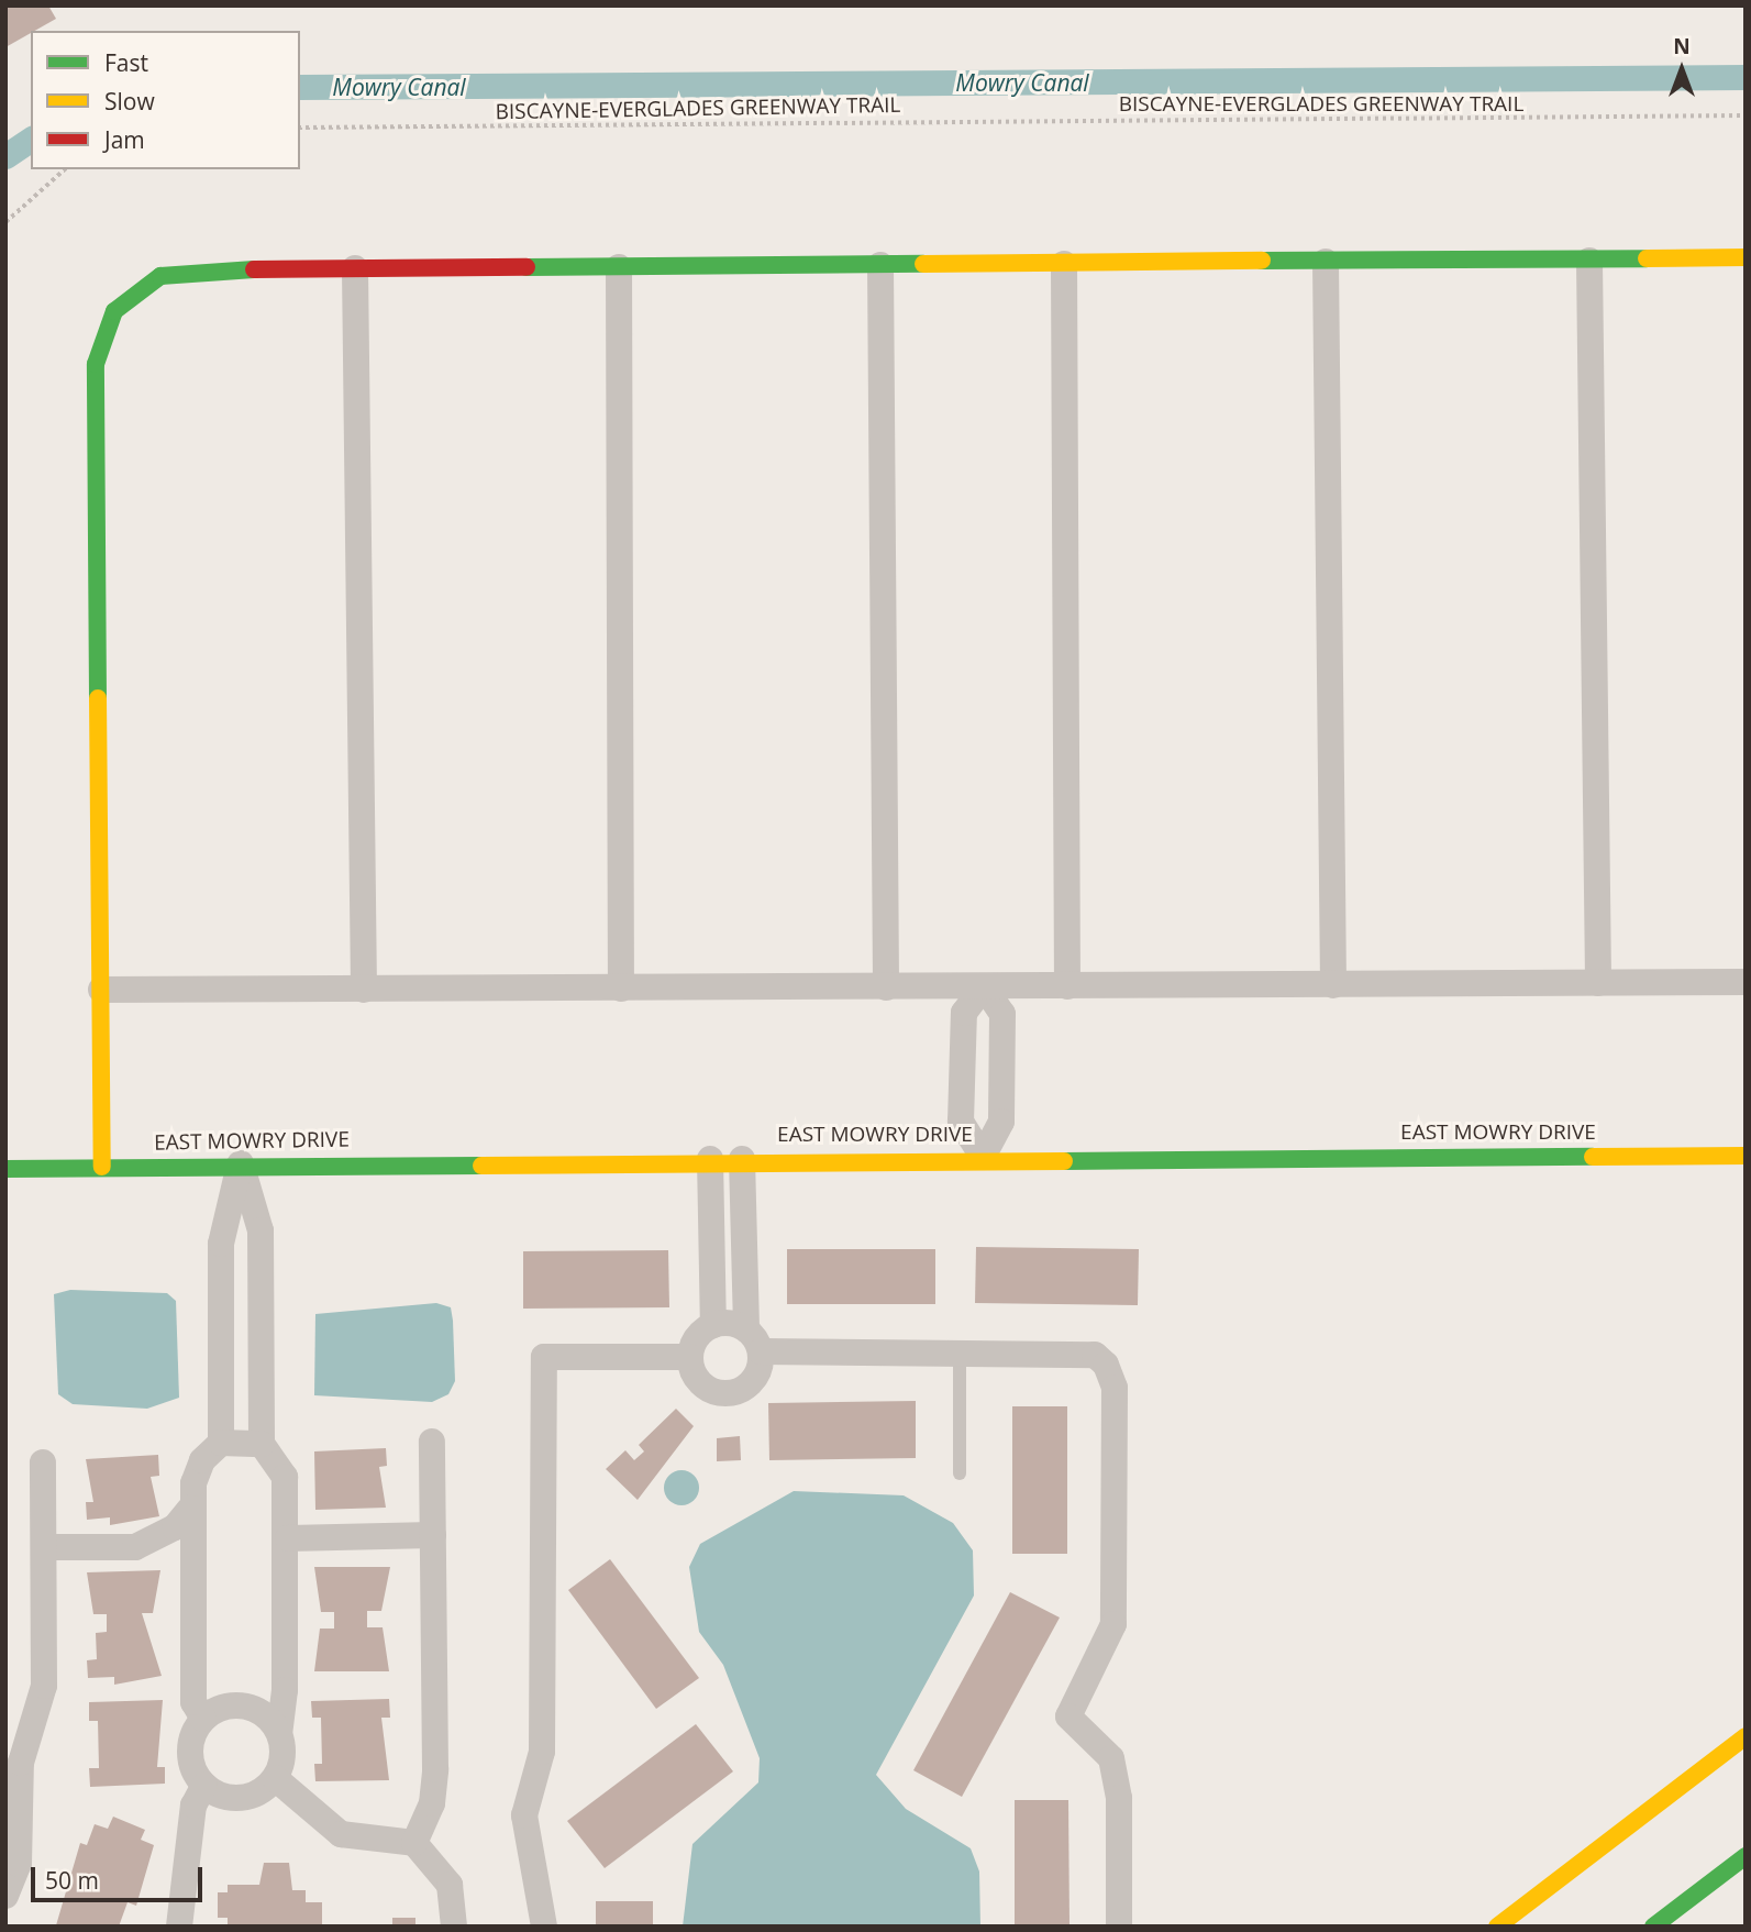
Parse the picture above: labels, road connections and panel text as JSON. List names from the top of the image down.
{
  "streets": {
    "main road": ["EAST MOWRY DRIVE"],
    "path": ["BISCAYNE-EVERGLADES GREENWAY TRAIL"]
  },
  "water": ["Mowry Canal"],
  "legend": ["Fast", "Slow", "Jam"],
  "scale_bar": "50 m",
  "north": "top"
}
